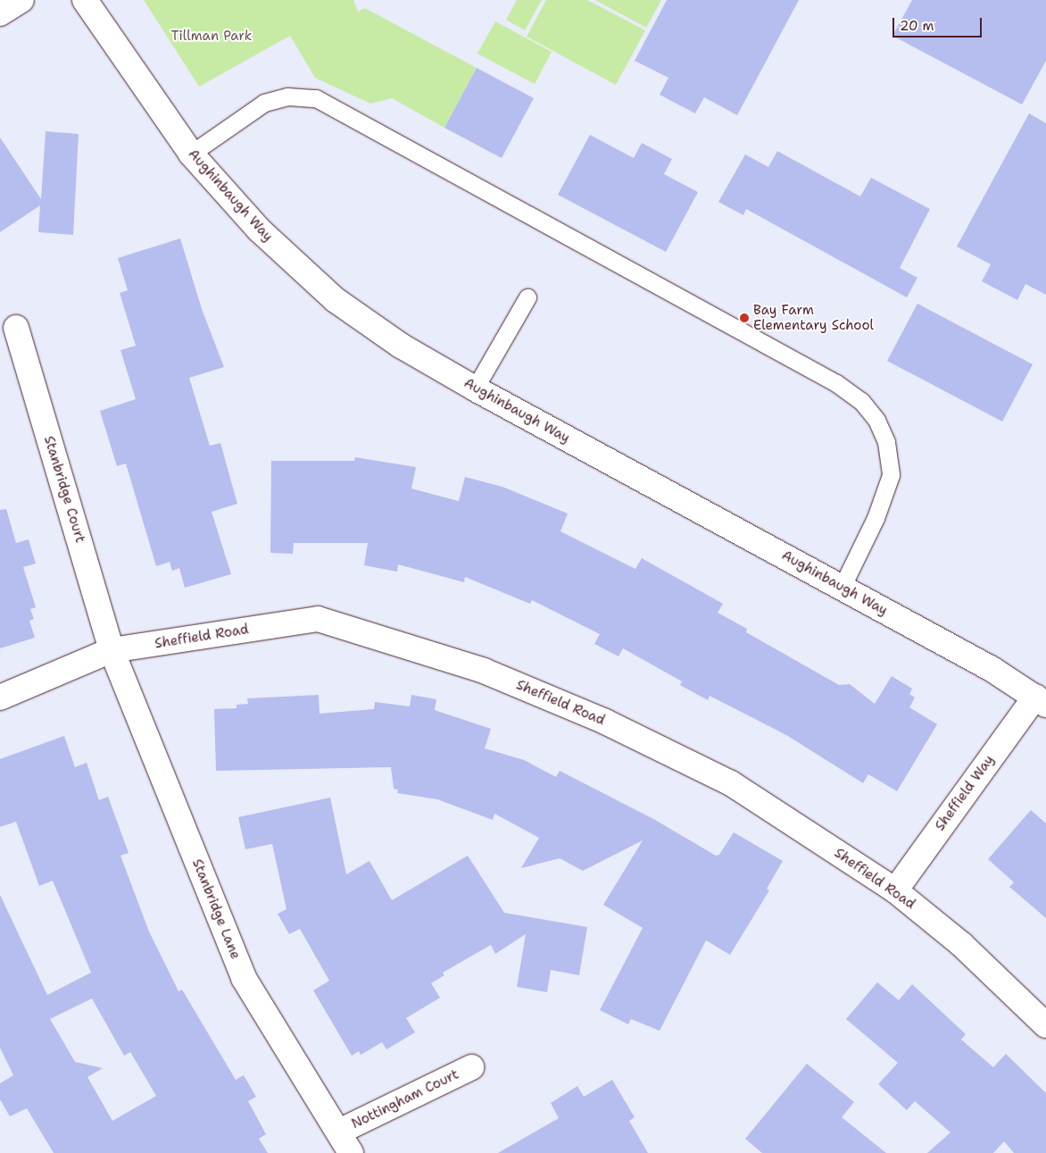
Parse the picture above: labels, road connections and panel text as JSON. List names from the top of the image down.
{
  "streets": {
    "street": [
      "Aughinbaugh Way",
      "Stanbridge Court",
      "Sheffield Road",
      "Sheffield Way",
      "Stanbridge Lane",
      "Nottingham Court"
    ]
  },
  "crossings": [
    ["Aughinbaugh Way", "Sheffield Way"],
    ["Stanbridge Court", "Sheffield Road"],
    ["Stanbridge Court", "Stanbridge Lane"],
    ["Sheffield Road", "Sheffield Way"],
    ["Sheffield Road", "Stanbridge Lane"],
    ["Stanbridge Lane", "Nottingham Court"]
  ],
  "parks": ["Tillman Park"],
  "places": ["Bay Farm Elementary School"],
  "scale_bar": "20 m"
}
